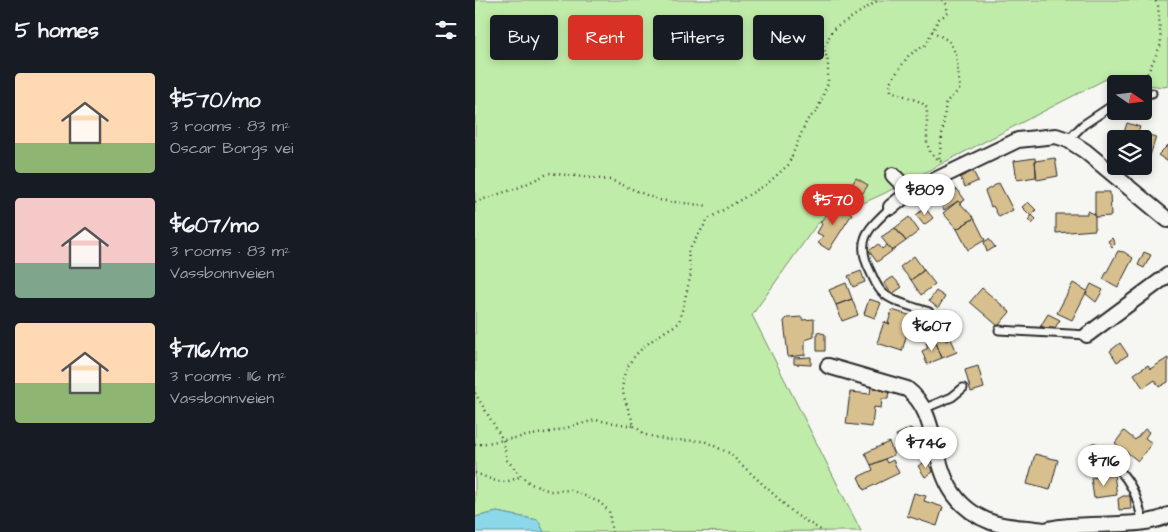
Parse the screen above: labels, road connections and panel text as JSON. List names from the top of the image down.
{
  "north": "right",
  "page": {
    "heading": "5 homes",
    "chip": [
      "Buy",
      "Rent",
      "Filters",
      "New"
    ],
    "list": [
      {
        "name": "$570/mo",
        "note": "3 rooms · 83 m² · Oscar Borgs vei"
      },
      {
        "name": "$607/mo",
        "note": "3 rooms · 83 m² · Vassbonnveien"
      },
      {
        "name": "$716/mo",
        "note": "3 rooms · 116 m² · Vassbonnveien"
      }
    ],
    "price": [
      "$809",
      "$570",
      "$607",
      "$746",
      "$716"
    ]
  }
}
